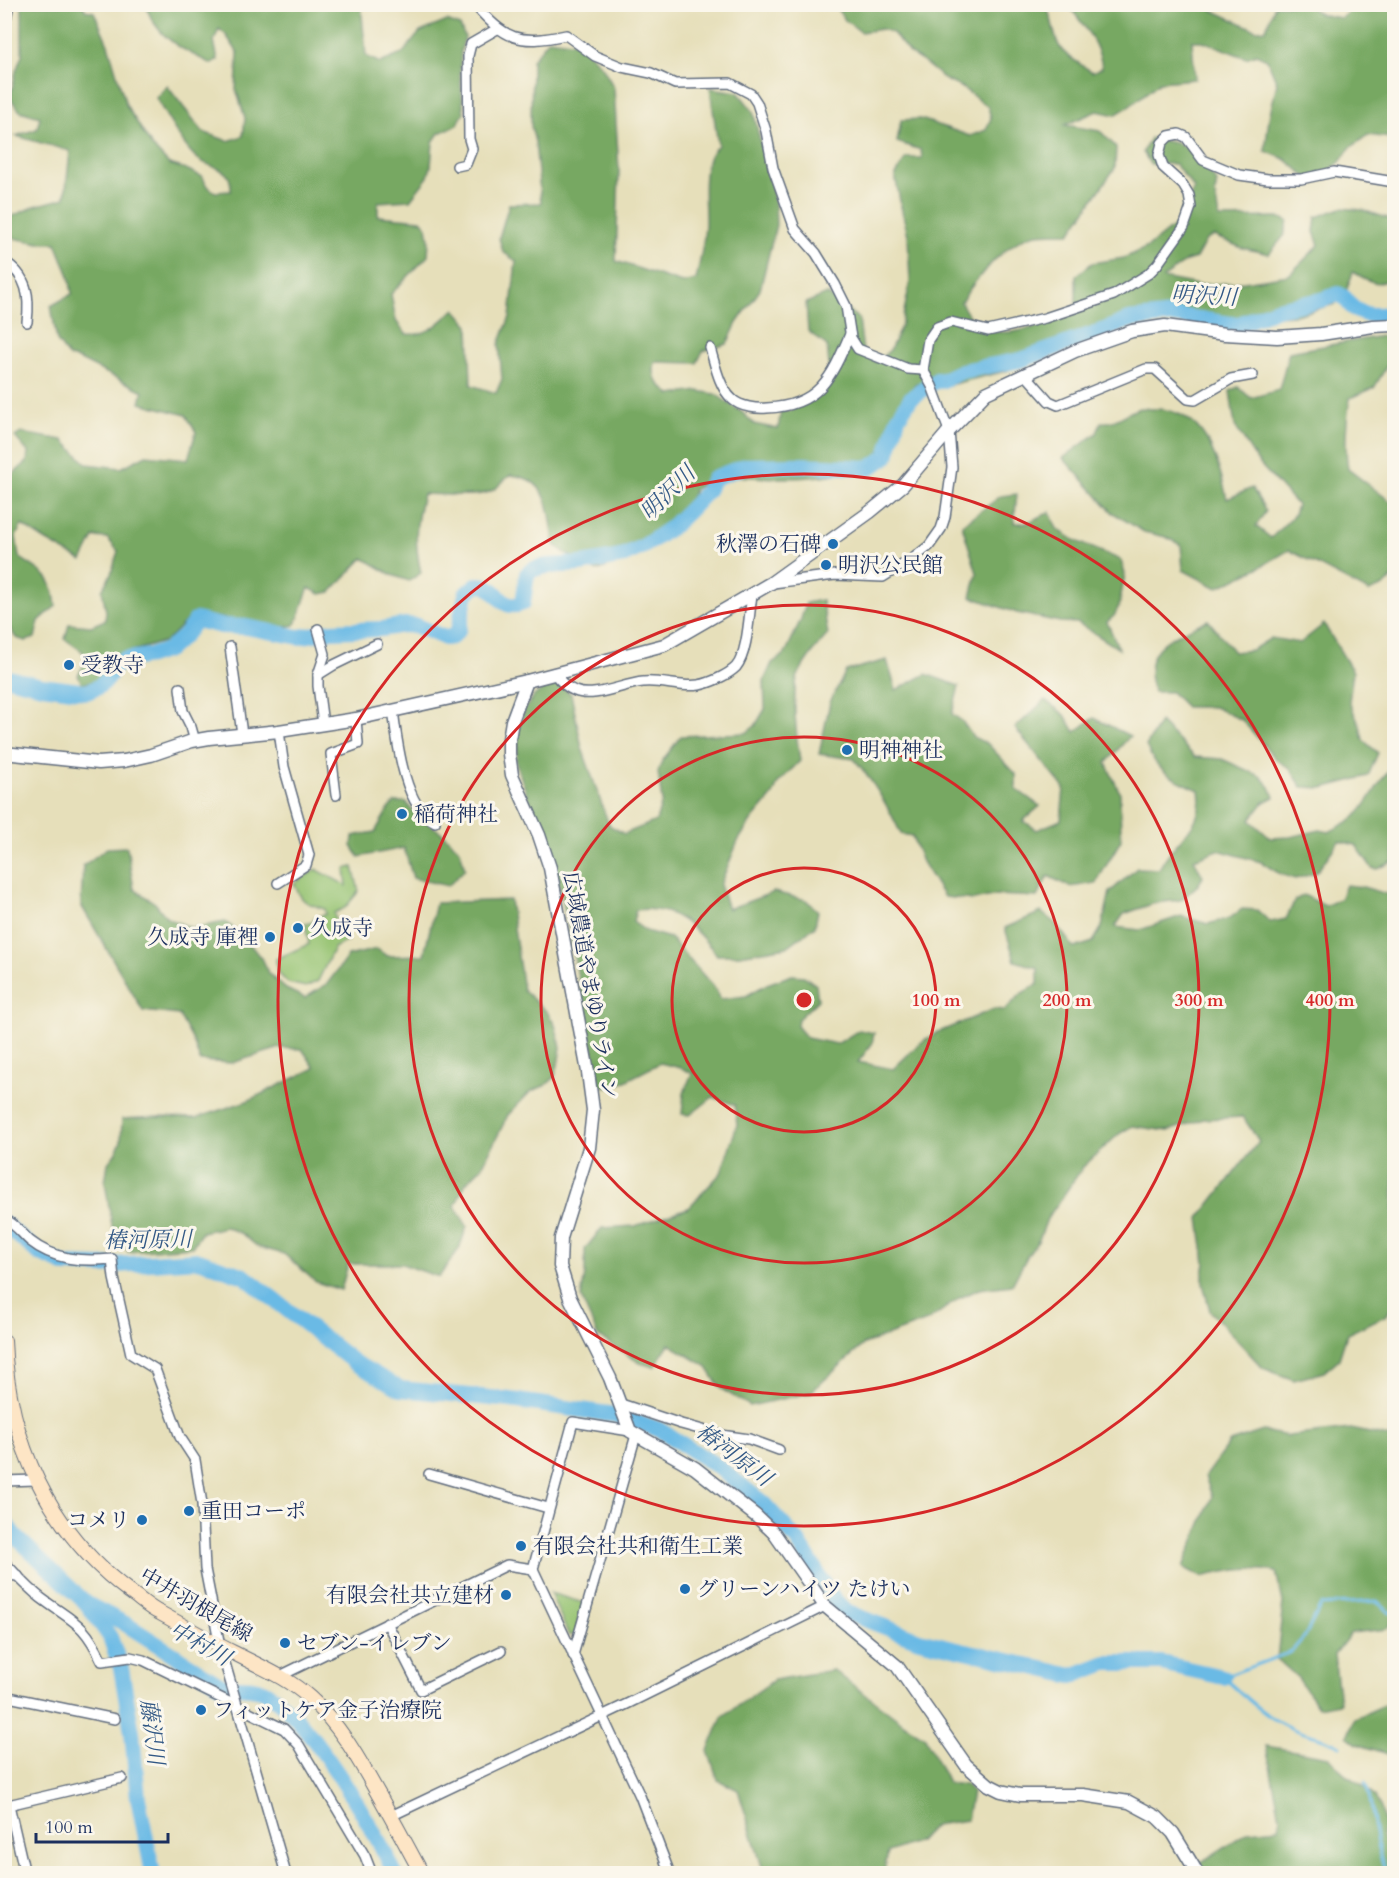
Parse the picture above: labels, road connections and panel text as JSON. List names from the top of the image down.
{
  "streets": {
    "main road": ["中井羽根尾線"],
    "street": ["広域農道やまゆりライン"]
  },
  "water": [
    "明沢川",
    "椿河原川",
    "中村川",
    "藤沢川"
  ],
  "places": [
    "秋澤の石碑",
    "明沢公民館",
    "受教寺",
    "明神神社",
    "稲荷神社",
    "久成寺",
    "久成寺 庫裡",
    "重田コーポ",
    "コメリ",
    "有限会社共和衛生工業",
    "グリーンハイツ たけい",
    "有限会社共立建材",
    "セブン-イレブン",
    "フィットケア金子治療院"
  ],
  "scale_bar": "100 m",
  "rings": [
    "100 m",
    "200 m",
    "300 m",
    "400 m"
  ]
}
